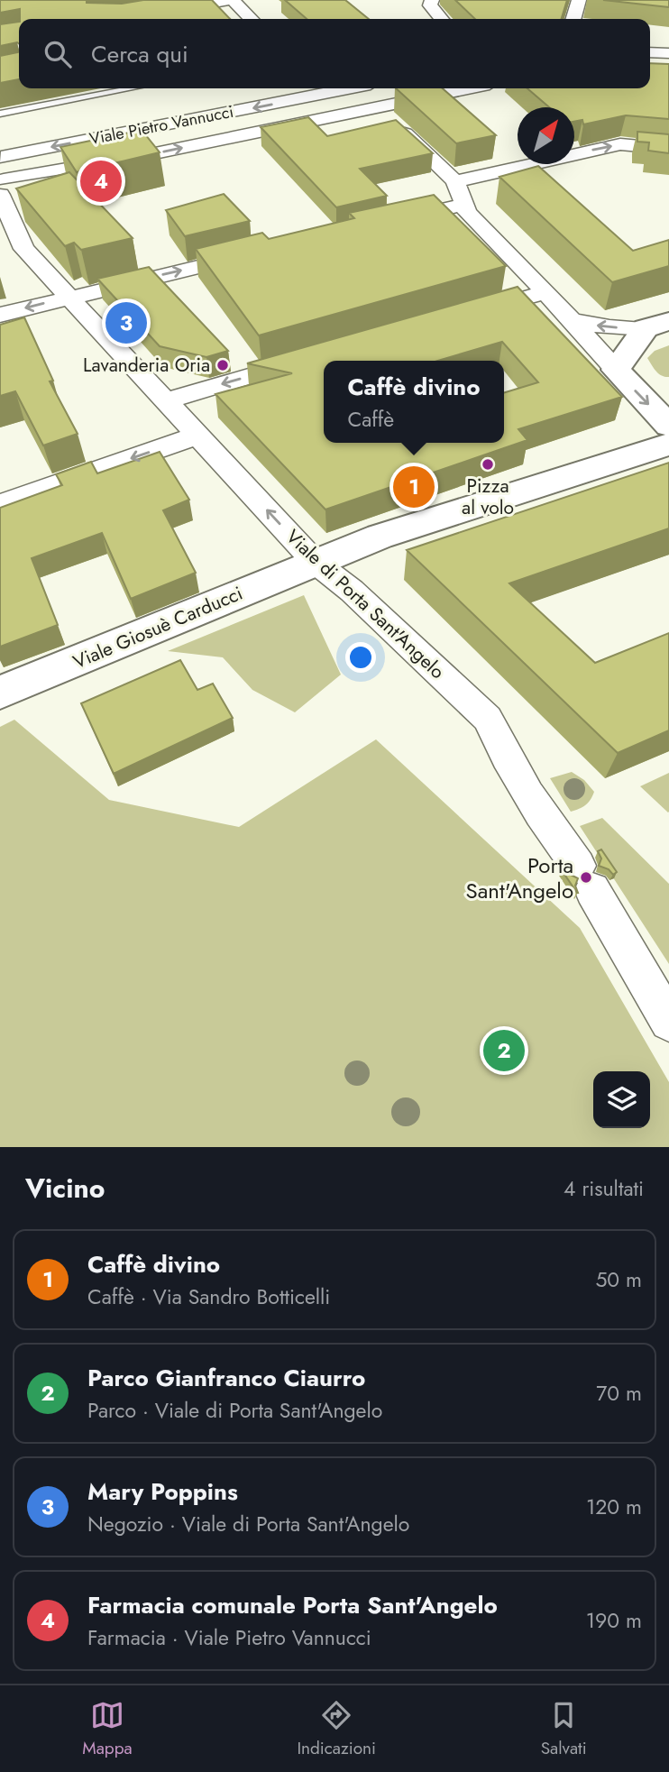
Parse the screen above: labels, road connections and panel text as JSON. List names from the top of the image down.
{
  "streets": {
    "street": ["Viale Pietro Vannucci", "Viale di Porta Sant'Angelo", "Viale Giosuè Carducci"]
  },
  "crossings": [
    ["Viale Pietro Vannucci", "Viale di Porta Sant'Angelo"],
    ["Viale di Porta Sant'Angelo", "Viale Giosuè Carducci"]
  ],
  "places": ["Lavanderia Oria", "Pizza al volo", "Porta Sant'Angelo"],
  "north": "top right",
  "page": {
    "search": "Cerca qui",
    "pins": [
      "4",
      "3",
      "1",
      "2"
    ],
    "popup": ["Caffè divino", "Caffè"],
    "heading": ["Vicino", "4 risultati"],
    "list": [
      {
        "mark": "1",
        "name": "Caffè divino",
        "note": "Caffè · Via Sandro Botticelli",
        "value": "50 m"
      },
      {
        "mark": "2",
        "name": "Parco Gianfranco Ciaurro",
        "note": "Parco · Viale di Porta Sant'Angelo",
        "value": "70 m"
      },
      {
        "mark": "3",
        "name": "Mary Poppins",
        "note": "Negozio · Viale di Porta Sant'Angelo",
        "value": "120 m"
      },
      {
        "mark": "4",
        "name": "Farmacia comunale Porta Sant'Angelo",
        "note": "Farmacia · Viale Pietro Vannucci",
        "value": "190 m"
      }
    ],
    "nav": ["Mappa", "Indicazioni", "Salvati"]
  }
}
